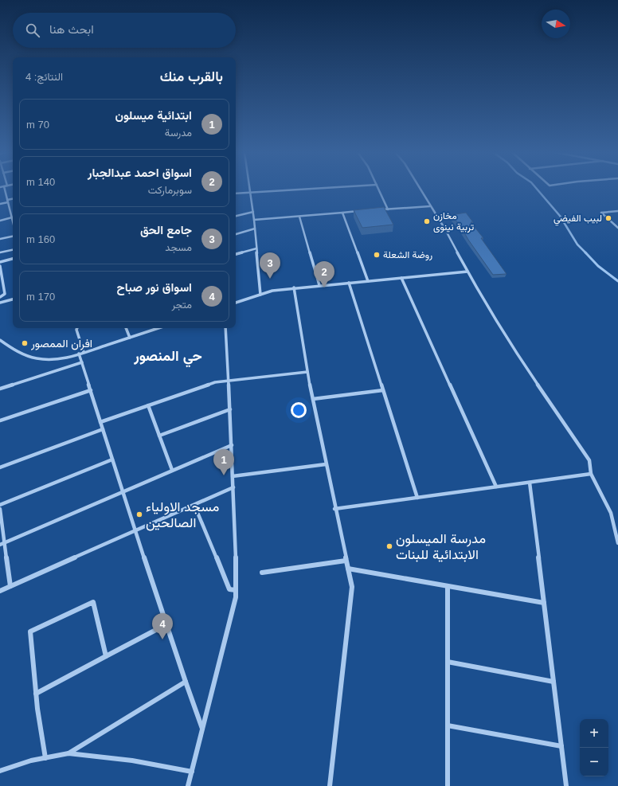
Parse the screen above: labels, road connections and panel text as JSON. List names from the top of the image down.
{
  "districts": ["حي المنصور"],
  "places": [
    "لبيب الفيضي",
    "مخازن تربية نينوى",
    "روضة الشعلة",
    "افران الممصور",
    "مسجد الاولياء الصالحين",
    "مدرسة الميسلون الابتدائية للبنات"
  ],
  "north": "right",
  "page": {
    "search": "ابحث هنا",
    "heading": ["بالقرب منك", "النتائج: 4"],
    "list": [
      {
        "mark": "1",
        "name": "ابتدائية ميسلون",
        "note": "مدرسة",
        "value": "70 m"
      },
      {
        "mark": "2",
        "name": "اسواق احمد عبدالجبار",
        "note": "سوبرماركت",
        "value": "140 m"
      },
      {
        "mark": "3",
        "name": "جامع الحق",
        "note": "مسجد",
        "value": "160 m"
      },
      {
        "mark": "4",
        "name": "اسواق نور صباح",
        "note": "متجر",
        "value": "170 m"
      }
    ],
    "pins": [
      "3",
      "2",
      "1",
      "4"
    ],
    "map_buttons": ["+", "−"]
  }
}
